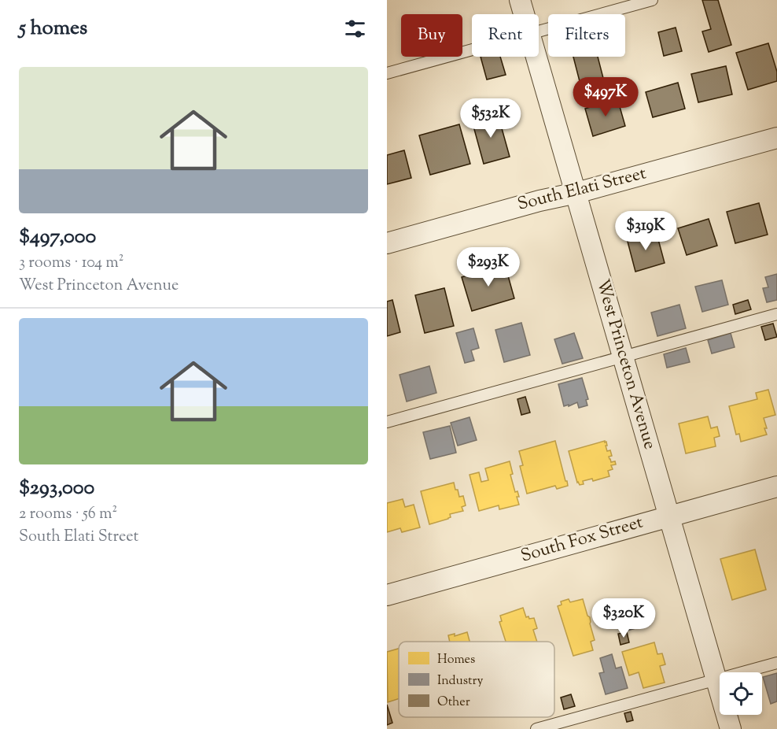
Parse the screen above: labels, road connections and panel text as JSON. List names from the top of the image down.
{
  "streets": {
    "street": ["South Elati Street", "West Princeton Avenue", "South Fox Street"]
  },
  "crossings": [
    ["South Elati Street", "West Princeton Avenue"],
    ["West Princeton Avenue", "South Fox Street"]
  ],
  "legend": ["Homes", "Industry", "Other"],
  "page": {
    "heading": "5 homes",
    "chip": ["Buy", "Rent", "Filters"],
    "list": [
      {
        "name": "$497,000",
        "note": "3 rooms · 104 m² · West Princeton Avenue"
      },
      {
        "name": "$293,000",
        "note": "2 rooms · 56 m² · South Elati Street"
      }
    ],
    "price": [
      "$497K",
      "$532K",
      "$319K",
      "$293K",
      "$320K"
    ]
  }
}
